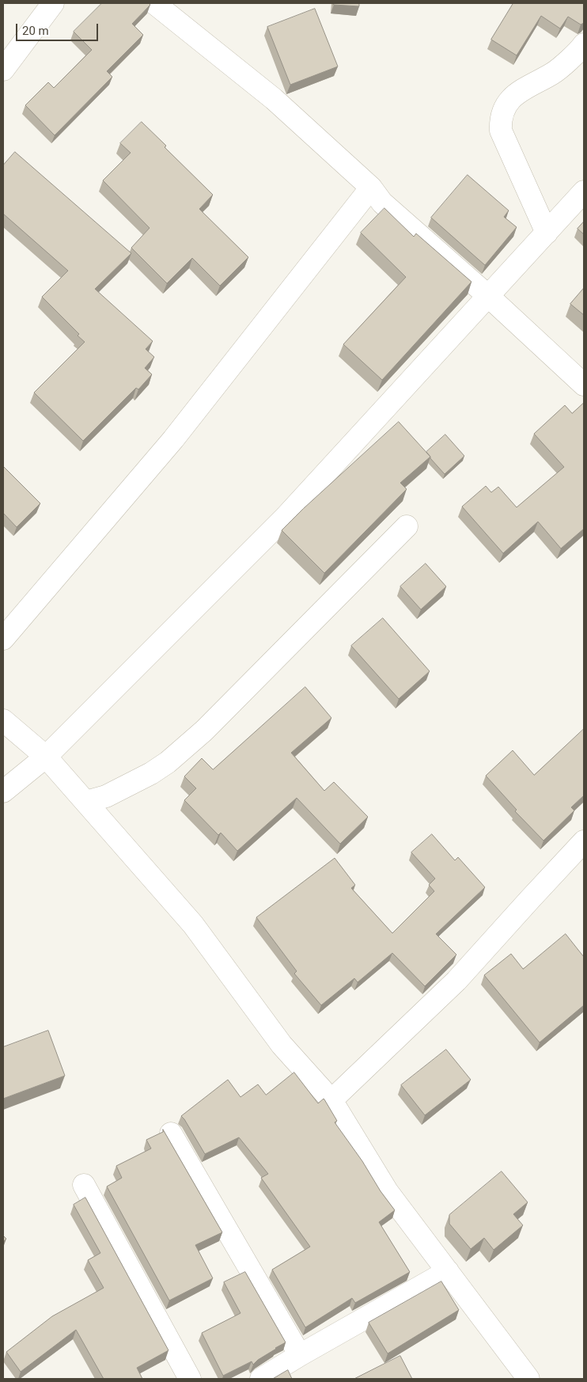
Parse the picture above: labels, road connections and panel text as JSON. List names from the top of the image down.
{
  "scale_bar": "20 m"
}
